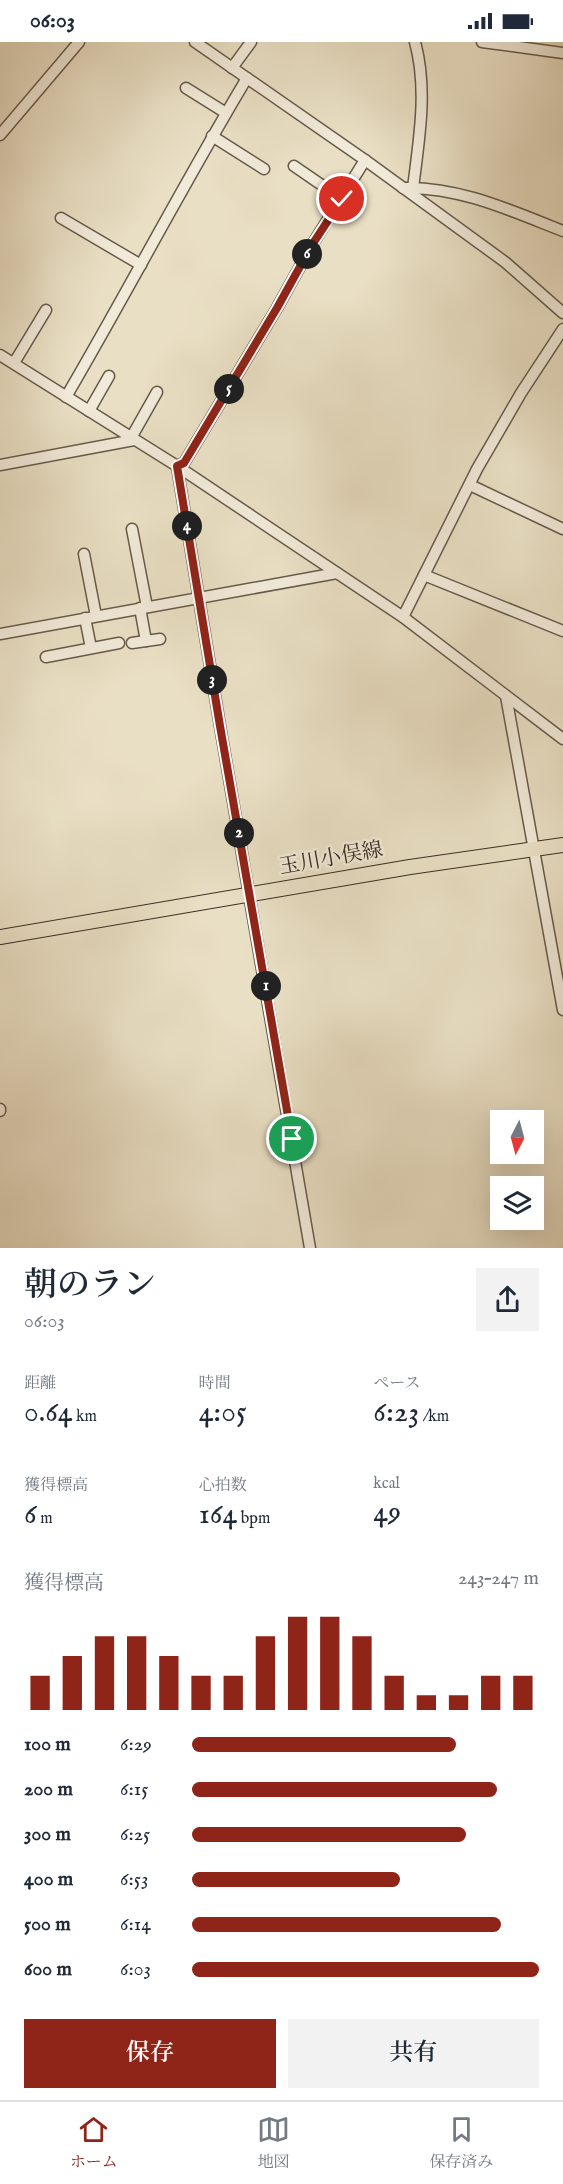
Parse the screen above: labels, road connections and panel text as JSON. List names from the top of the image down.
{
  "streets": {
    "main road": ["玉川小俣線"]
  },
  "north": "bottom",
  "page": {
    "status": "06:03",
    "pins": [
      "6",
      "5",
      "4",
      "3",
      "2",
      "1"
    ],
    "heading": ["朝のラン", "06:03"],
    "stats": [
      ["距離", "0.64 km"],
      ["時間", "4:05"],
      ["ペース", "6:23 /km"],
      ["獲得標高", "6 m"],
      ["心拍数", "164 bpm"],
      ["kcal", "49"]
    ],
    "chart": ["獲得標高", "243–247 m"],
    "list": [
      {
        "name": "100 m",
        "note": "6:29"
      },
      {
        "name": "200 m",
        "note": "6:15"
      },
      {
        "name": "300 m",
        "note": "6:25"
      },
      {
        "name": "400 m",
        "note": "6:53"
      },
      {
        "name": "500 m",
        "note": "6:14"
      },
      {
        "name": "600 m",
        "note": "6:03"
      }
    ],
    "buttons": ["保存", "共有"],
    "tabs": ["ホーム", "地図", "保存済み"]
  }
}
